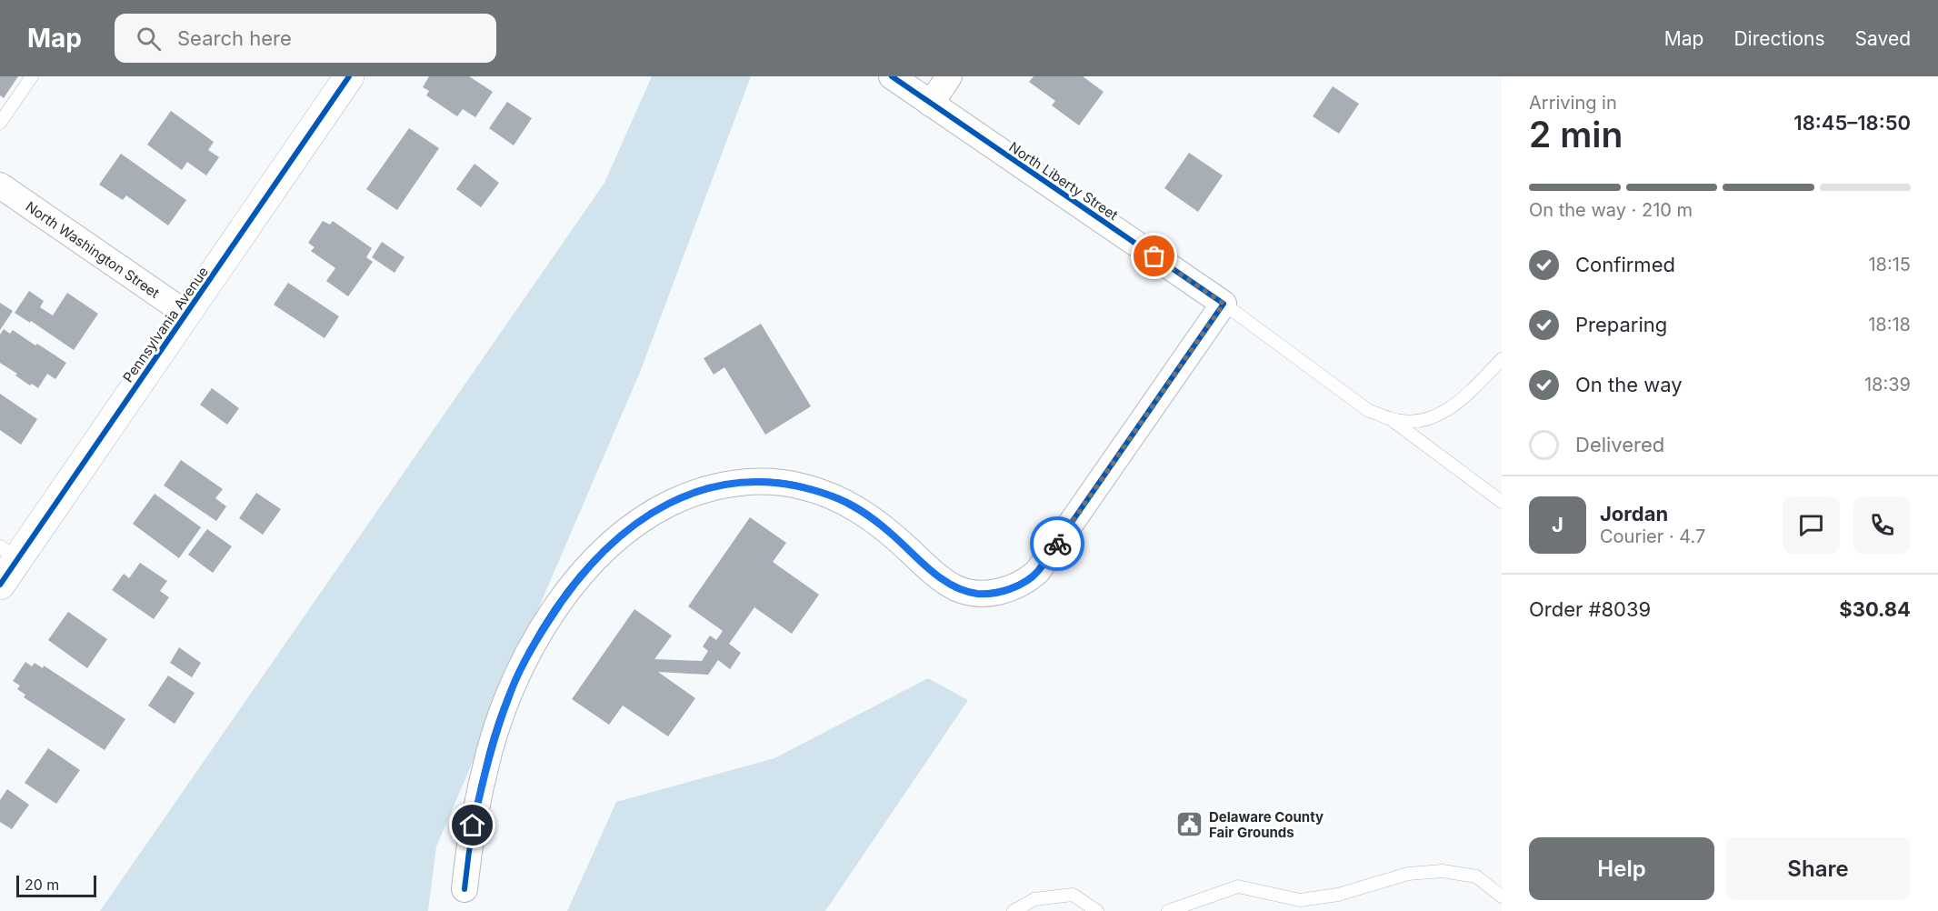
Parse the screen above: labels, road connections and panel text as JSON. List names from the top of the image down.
{
  "streets": {
    "street": ["North Liberty Street", "North Washington Street", "Pennsylvania Avenue"]
  },
  "crossings": [
    ["North Washington Street", "Pennsylvania Avenue"]
  ],
  "places": {
    "public building": ["Delaware County Fair Grounds"]
  },
  "scale_bar": "20 m",
  "page": {
    "header": "Map",
    "search": "Search here",
    "nav": ["Map", "Directions", "Saved"],
    "heading": ["2 min", "Arriving in", "18:45–18:50"],
    "panel": [
      "Jordan",
      "Courier · 4.7",
      "Order #8039",
      "$30.84"
    ],
    "bar": "On the way · 210 m",
    "list": [
      ["Confirmed", "18:15"],
      ["Preparing", "18:18"],
      ["On the way", "18:39"],
      "Delivered"
    ],
    "round": "J",
    "buttons": ["Help", "Share"],
    "scale": "20 m"
  }
}
